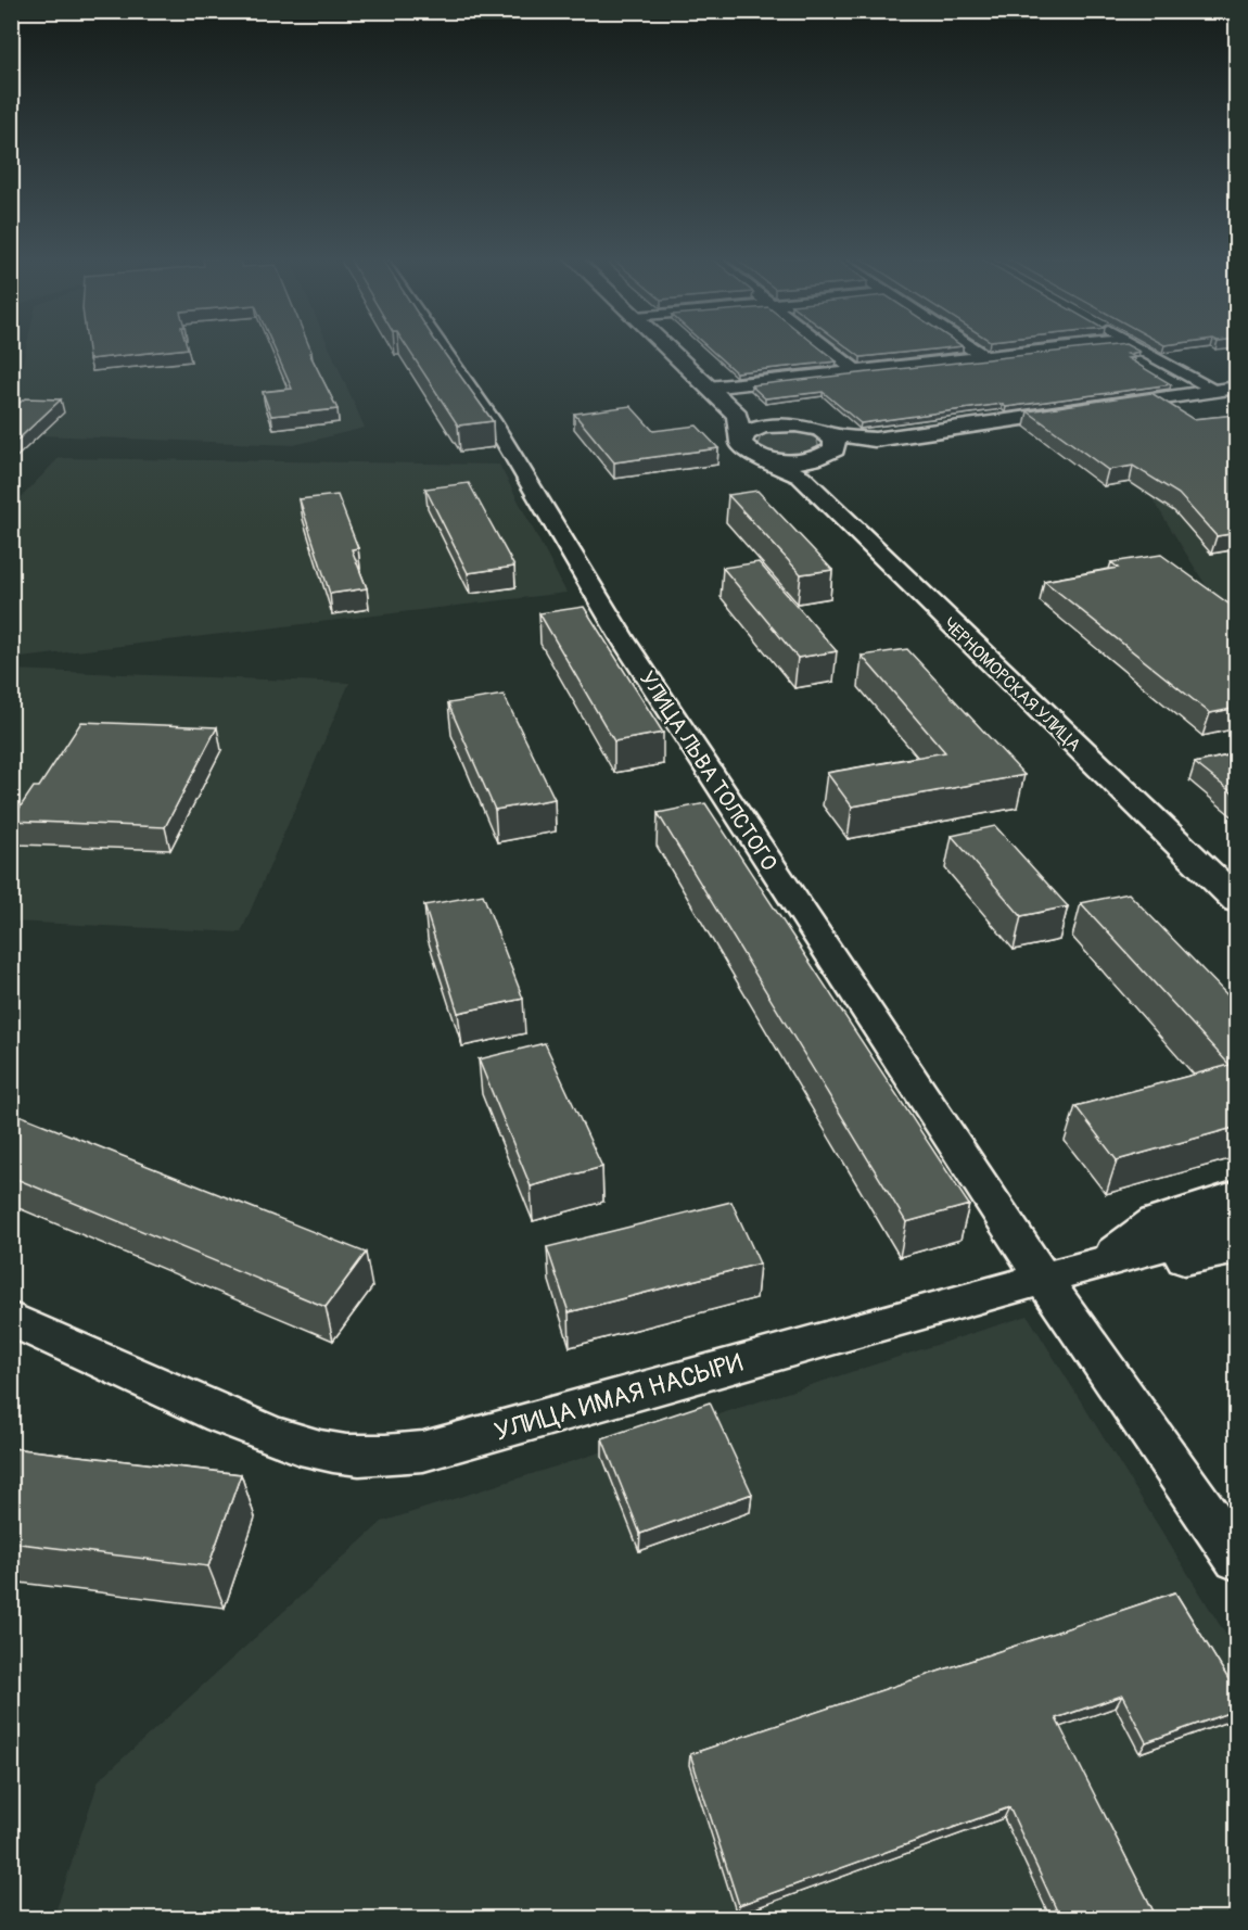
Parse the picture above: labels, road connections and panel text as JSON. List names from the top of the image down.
{
  "streets": {
    "main road": ["ЧЕРНОМОРСКАЯ УЛИЦА"],
    "street": ["УЛИЦА ЛЬВА ТОЛСТОГО", "УЛИЦА ИМАЯ НАСЫРИ"]
  },
  "crossings": [
    ["УЛИЦА ЛЬВА ТОЛСТОГО", "УЛИЦА ИМАЯ НАСЫРИ"]
  ]
}
